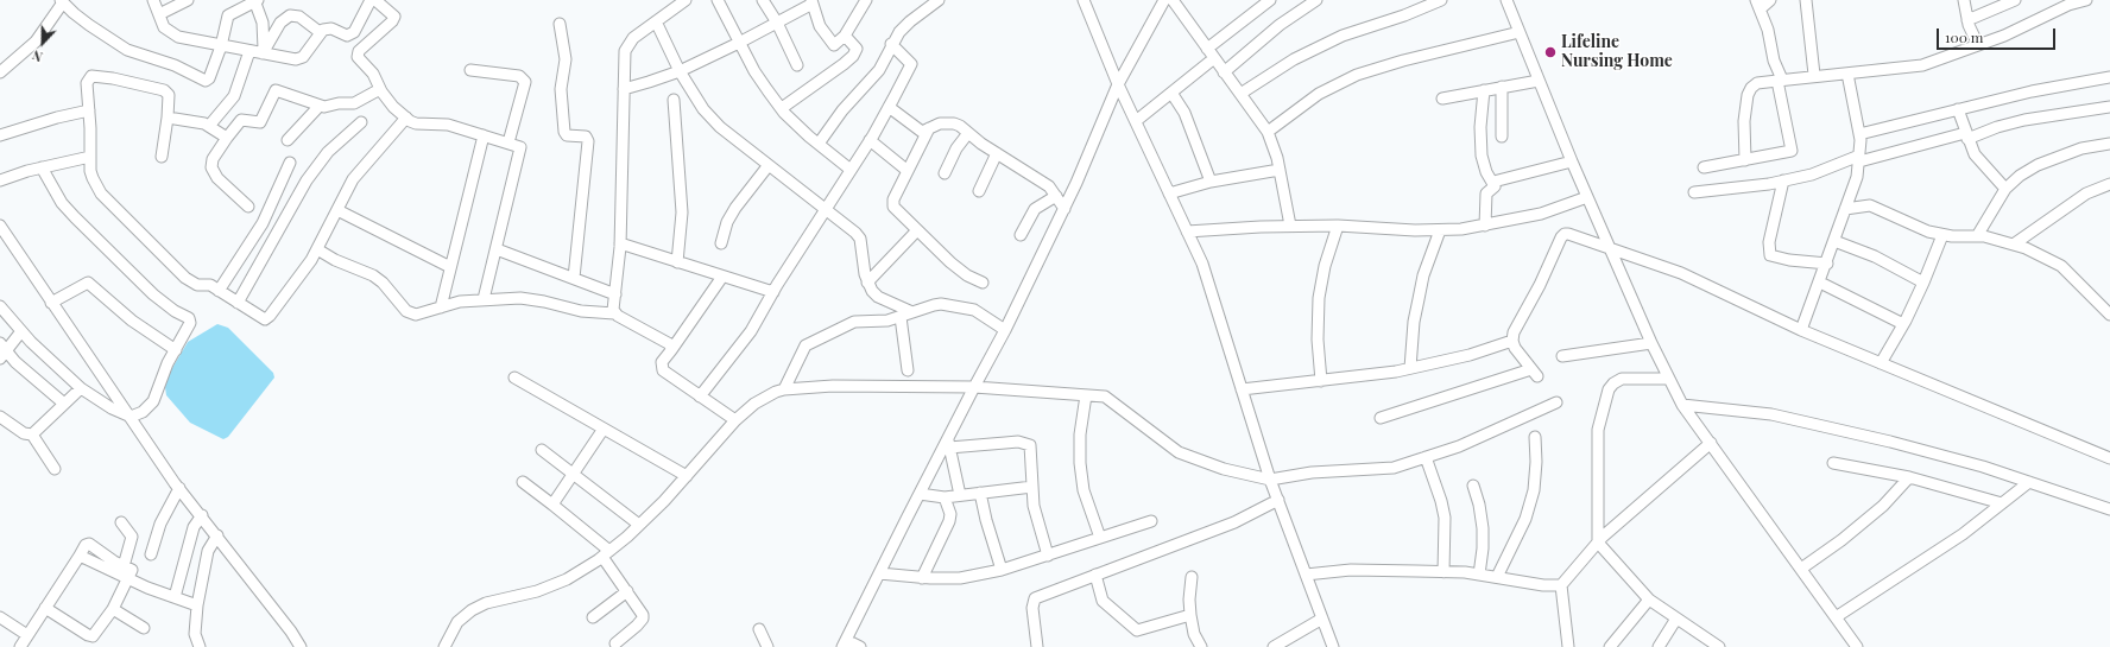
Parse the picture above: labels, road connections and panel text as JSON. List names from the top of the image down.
{
  "places": ["Lifeline Nursing Home"],
  "scale_bar": "100 m",
  "north": "bottom"
}
